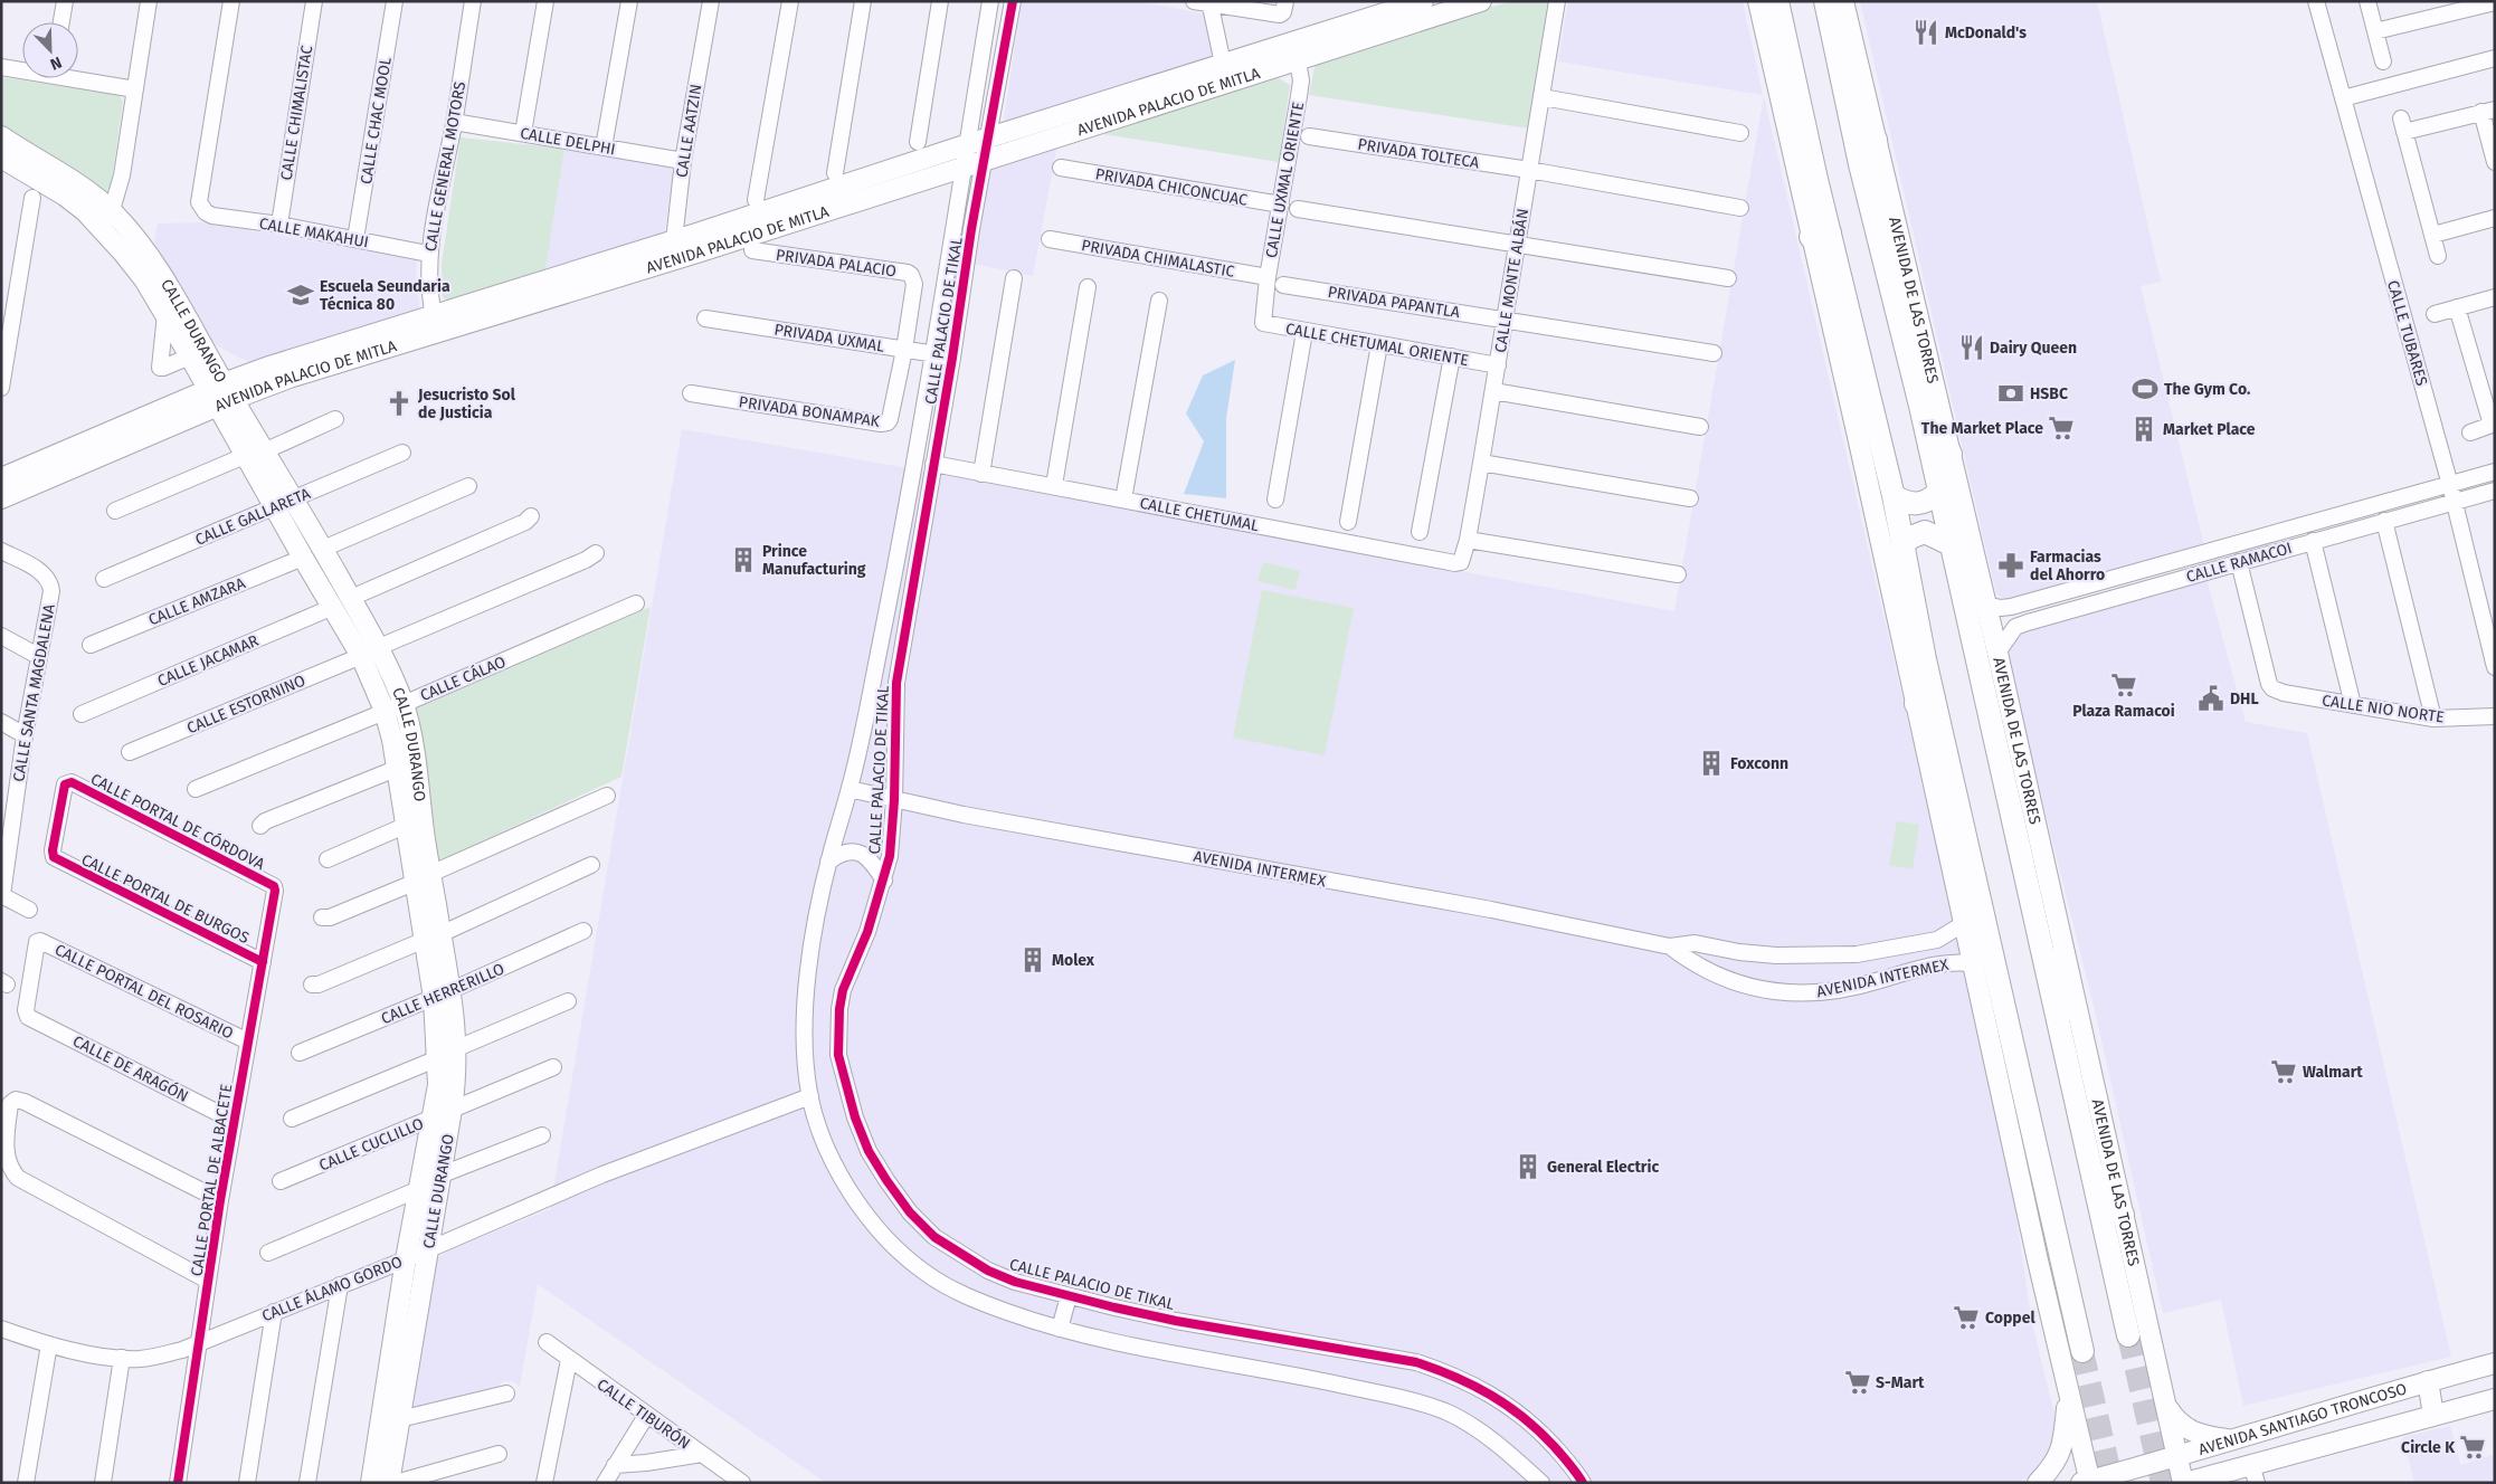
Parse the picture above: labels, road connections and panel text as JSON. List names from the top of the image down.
{
  "streets": {
    "highway": ["AVENIDA DE LAS TORRES"],
    "main road": ["AVENIDA PALACIO DE MITLA", "CALLE DURANGO", "AVENIDA SANTIAGO TRONCOSO"],
    "street": [
      "CALLE CHIMALISTAC",
      "CALLE CHAC MOOL",
      "CALLE AATZIN",
      "CALLE DELPHI",
      "PRIVADA TOLTECA",
      "CALLE GENERAL MOTORS",
      "CALLE UXMAL ORIENTE",
      "PRIVADA CHICONCUAC",
      "CALLE MAKAHUI",
      "PRIVADA CHIMALASTIC",
      "PRIVADA PALACIO",
      "CALLE MONTE ALBÁN",
      "PRIVADA PAPANTLA",
      "CALLE PALACIO DE TIKAL",
      "CALLE TUBARES",
      "PRIVADA UXMAL",
      "CALLE CHETUMAL ORIENTE",
      "PRIVADA BONAMPAK",
      "CALLE CHETUMAL",
      "CALLE GALLARETA",
      "CALLE RAMACOI",
      "CALLE AMZARA",
      "CALLE JACAMAR",
      "CALLE CÁLAO",
      "CALLE SANTA MAGDALENA",
      "CALLE ESTORNINO",
      "CALLE NIO NORTE",
      "CALLE PORTAL DE CÓRDOVA",
      "AVENIDA INTERMEX",
      "CALLE PORTAL DE BURGOS",
      "CALLE PORTAL DEL ROSARIO",
      "CALLE HERRERILLO",
      "CALLE DE ARAGÓN",
      "CALLE CUCLILLO",
      "CALLE PORTAL DE ALBACETE",
      "CALLE ÁLAMO GORDO",
      "CALLE TIBURÓN"
    ]
  },
  "crossings": [
    ["AVENIDA PALACIO DE MITLA", "CALLE AATZIN"],
    ["AVENIDA PALACIO DE MITLA", "CALLE GENERAL MOTORS"],
    ["AVENIDA PALACIO DE MITLA", "CALLE UXMAL ORIENTE"],
    ["AVENIDA PALACIO DE MITLA", "CALLE PALACIO DE TIKAL"],
    ["AVENIDA PALACIO DE MITLA", "CALLE DURANGO"],
    ["CALLE CHIMALISTAC", "CALLE MAKAHUI"],
    ["CALLE CHAC MOOL", "CALLE MAKAHUI"],
    ["CALLE AATZIN", "CALLE DELPHI"],
    ["CALLE DELPHI", "CALLE GENERAL MOTORS"],
    ["PRIVADA TOLTECA", "CALLE MONTE ALBÁN"],
    ["CALLE GENERAL MOTORS", "CALLE MAKAHUI"],
    ["CALLE UXMAL ORIENTE", "PRIVADA CHICONCUAC"],
    ["CALLE UXMAL ORIENTE", "PRIVADA CHIMALASTIC"],
    ["CALLE UXMAL ORIENTE", "CALLE CHETUMAL ORIENTE"],
    ["PRIVADA PALACIO", "PRIVADA UXMAL"],
    ["PRIVADA PALACIO", "PRIVADA BONAMPAK"],
    ["CALLE MONTE ALBÁN", "PRIVADA PAPANTLA"],
    ["CALLE MONTE ALBÁN", "CALLE CHETUMAL ORIENTE"],
    ["CALLE MONTE ALBÁN", "CALLE CHETUMAL"],
    ["AVENIDA DE LAS TORRES", "CALLE RAMACOI"],
    ["AVENIDA DE LAS TORRES", "AVENIDA SANTIAGO TRONCOSO"],
    ["CALLE PALACIO DE TIKAL", "PRIVADA UXMAL"],
    ["CALLE PALACIO DE TIKAL", "CALLE CHETUMAL"],
    ["CALLE PALACIO DE TIKAL", "AVENIDA INTERMEX"],
    ["CALLE PALACIO DE TIKAL", "CALLE ÁLAMO GORDO"],
    ["CALLE DURANGO", "CALLE GALLARETA"],
    ["CALLE DURANGO", "CALLE AMZARA"],
    ["CALLE DURANGO", "CALLE JACAMAR"],
    ["CALLE DURANGO", "CALLE CÁLAO"],
    ["CALLE DURANGO", "CALLE ESTORNINO"],
    ["CALLE DURANGO", "CALLE HERRERILLO"],
    ["CALLE DURANGO", "CALLE CUCLILLO"],
    ["CALLE DURANGO", "CALLE ÁLAMO GORDO"],
    ["CALLE TUBARES", "CALLE RAMACOI"],
    ["PRIVADA UXMAL", "PRIVADA BONAMPAK"],
    ["CALLE RAMACOI", "CALLE NIO NORTE"],
    ["CALLE PORTAL DE CÓRDOVA", "CALLE PORTAL DE BURGOS"],
    ["CALLE PORTAL DE CÓRDOVA", "CALLE PORTAL DE ALBACETE"],
    ["CALLE PORTAL DE BURGOS", "CALLE PORTAL DE ALBACETE"],
    ["CALLE PORTAL DEL ROSARIO", "CALLE DE ARAGÓN"],
    ["CALLE PORTAL DEL ROSARIO", "CALLE PORTAL DE ALBACETE"],
    ["CALLE DE ARAGÓN", "CALLE PORTAL DE ALBACETE"],
    ["CALLE PORTAL DE ALBACETE", "CALLE ÁLAMO GORDO"]
  ],
  "places": {
    "restaurant": ["McDonald's", "Dairy Queen"],
    "school or university": ["Escuela Seundaria Técnica 80"],
    "sports": ["The Gym Co."],
    "bank": ["HSBC"],
    "church": ["Jesucristo Sol de Justicia"],
    "supermarket": [
      "The Market Place",
      "Plaza Ramacoi",
      "Walmart",
      "Coppel",
      "S-Mart",
      "Circle K"
    ],
    "building": [
      "Market Place",
      "Prince Manufacturing",
      "Foxconn",
      "Molex",
      "General Electric"
    ],
    "pharmacy": ["Farmacias del Ahorro"],
    "public building": ["DHL"]
  },
  "north": "bottom right"
}
